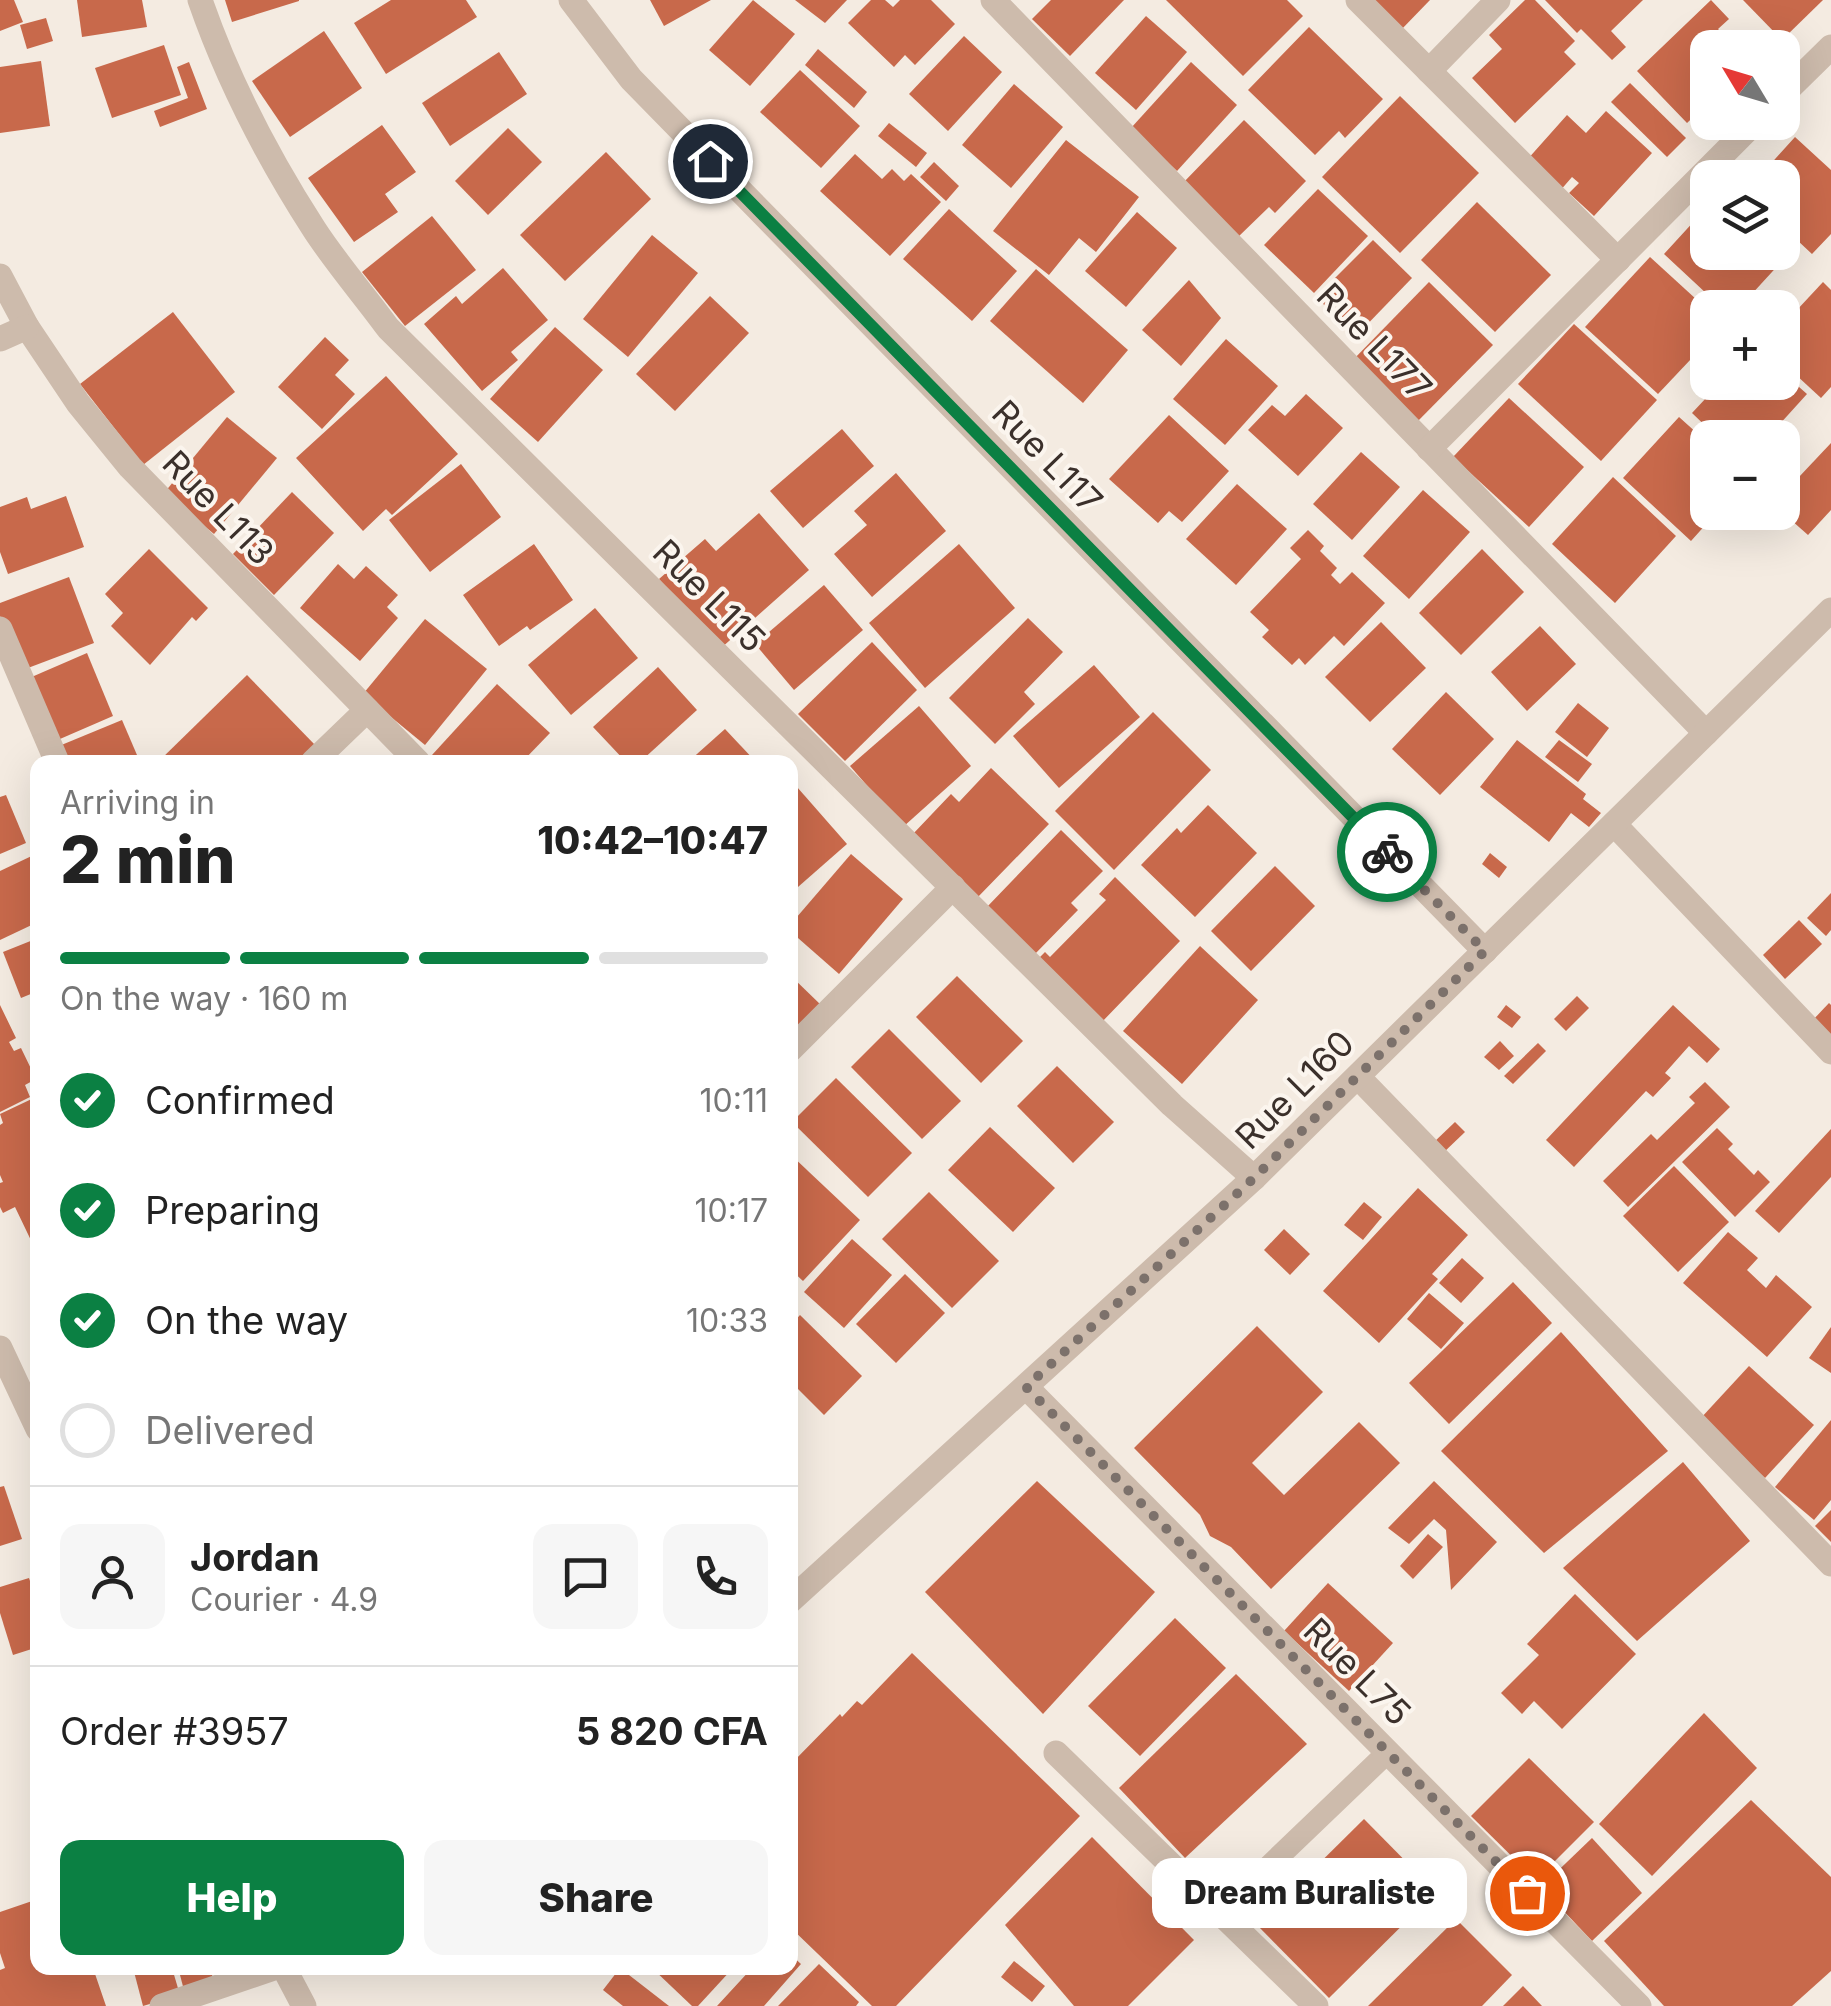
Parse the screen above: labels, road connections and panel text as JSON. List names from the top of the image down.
{
  "streets": {
    "street": [
      "Rue L177",
      "Rue L117",
      "Rue L113",
      "Rue L115",
      "Rue L160",
      "Rue L75"
    ]
  },
  "crossings": [
    ["Rue L177", "Rue L160"],
    ["Rue L117", "Rue L160"],
    ["Rue L115", "Rue L160"],
    ["Rue L160", "Rue L75"]
  ],
  "places": ["Dream Buraliste"],
  "north": "top left",
  "page": {
    "map_buttons": ["+", "−"],
    "heading": ["2 min", "Arriving in", "10:42–10:47"],
    "panel": [
      "Jordan",
      "Courier · 4.9",
      "Order #3957",
      "5 820 CFA"
    ],
    "bar": "On the way · 160 m",
    "list": [
      ["Confirmed", "10:11"],
      ["Preparing", "10:17"],
      ["On the way", "10:33"],
      "Delivered"
    ],
    "buttons": ["Help", "Share"],
    "bubble": "Dream Buraliste"
  }
}
